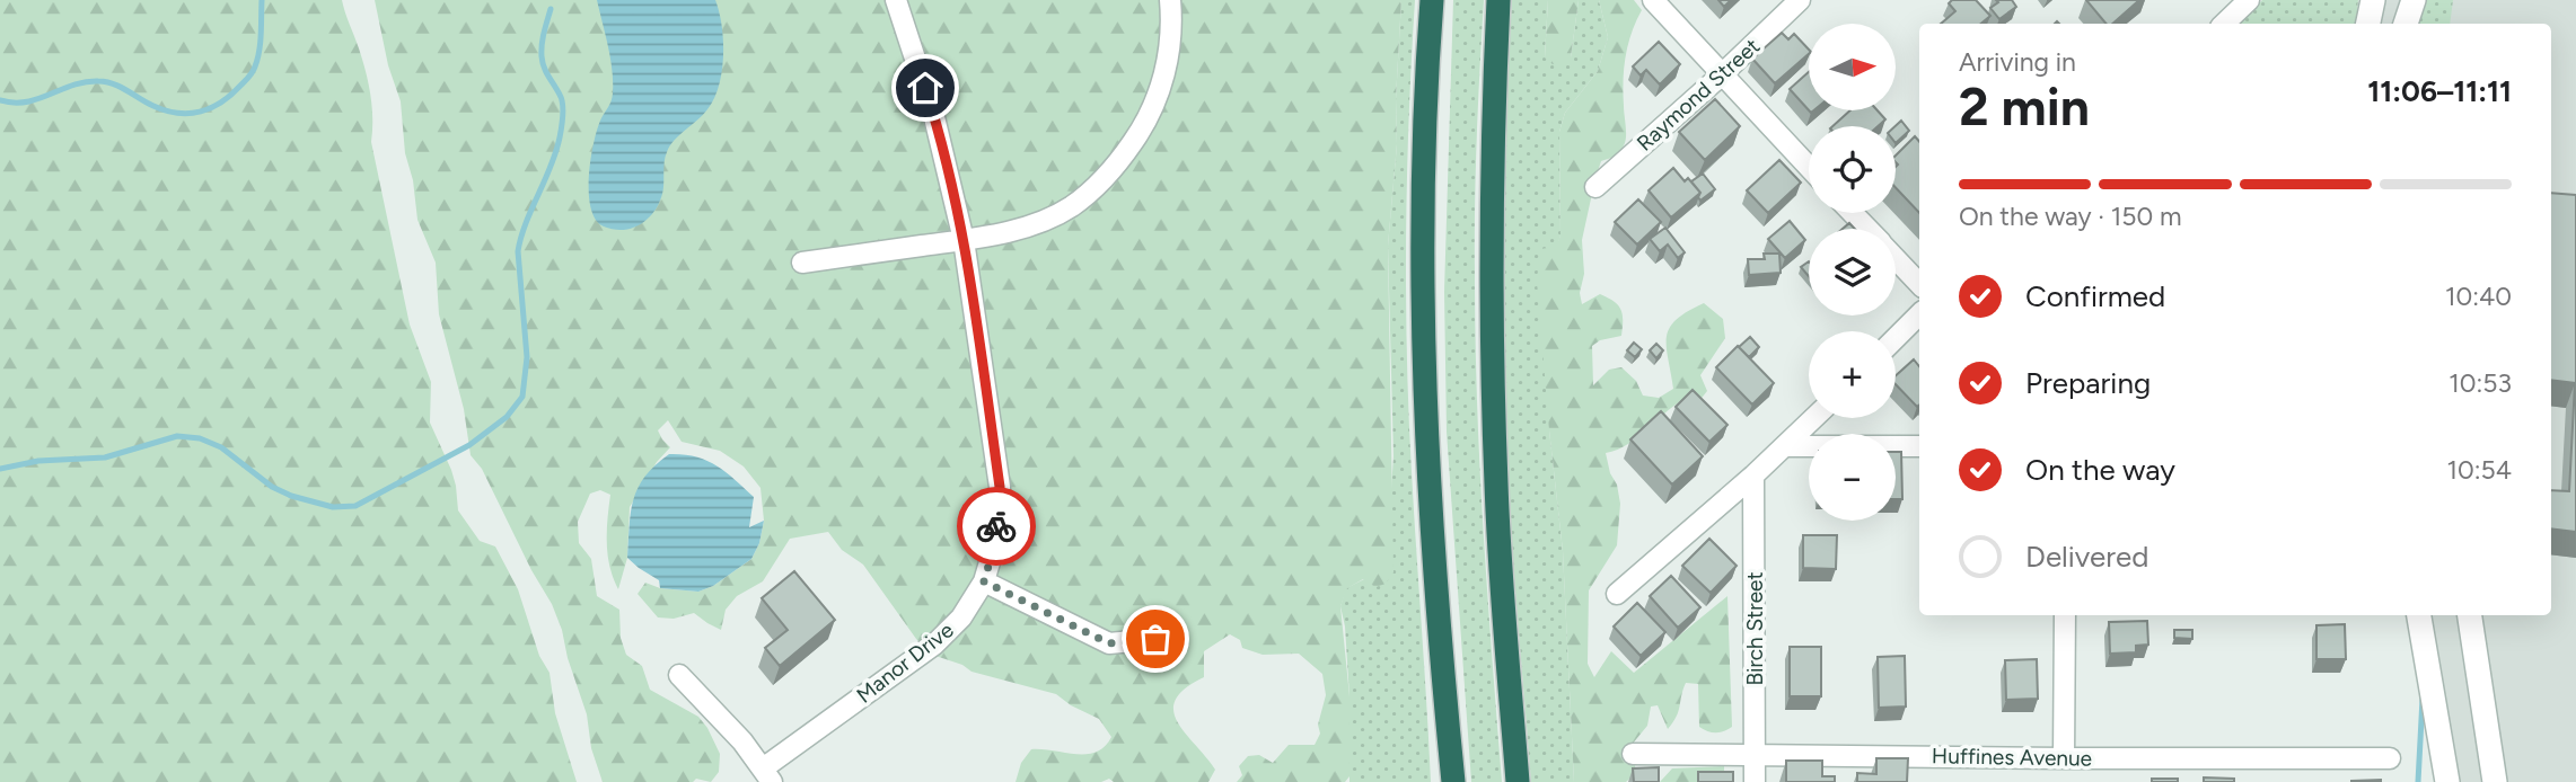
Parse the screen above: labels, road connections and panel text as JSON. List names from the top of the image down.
{
  "streets": {
    "street": [
      "Raymond Street",
      "Birch Street",
      "Manor Drive",
      "Huffines Avenue"
    ]
  },
  "crossings": [
    ["Birch Street", "Huffines Avenue"]
  ],
  "north": "right",
  "page": {
    "map_buttons": ["+", "−"],
    "heading": ["2 min", "Arriving in", "11:06–11:11"],
    "bar": "On the way · 150 m",
    "list": [
      ["Confirmed", "10:40"],
      ["Preparing", "10:53"],
      ["On the way", "10:54"],
      "Delivered"
    ]
  }
}
